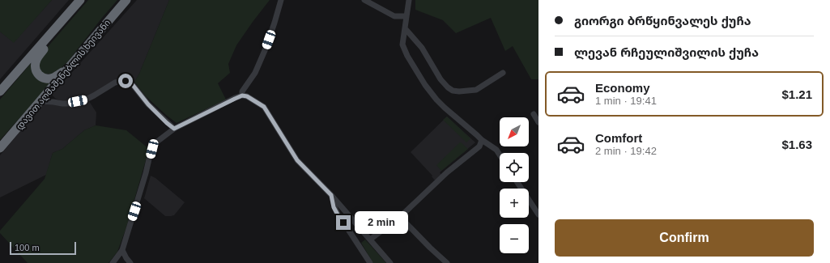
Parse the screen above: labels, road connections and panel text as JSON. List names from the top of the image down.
{
  "streets": {
    "highway": ["დავით აღმაშენებლის ხეივანი"]
  },
  "scale_bar": "100 m",
  "north": "bottom left",
  "page": {
    "banner": ["გიორგი ბრწყინვალეს ქუჩა", "ლევან რჩეულიშვილის ქუჩა"],
    "list": [
      {
        "name": "Economy",
        "note": "1 min · 19:41",
        "value": "$1.21"
      },
      {
        "name": "Comfort",
        "note": "2 min · 19:42",
        "value": "$1.63"
      }
    ],
    "map_buttons": ["+", "−"],
    "bubble": "2 min",
    "buttons": "Confirm",
    "scale": "100 m"
  }
}
